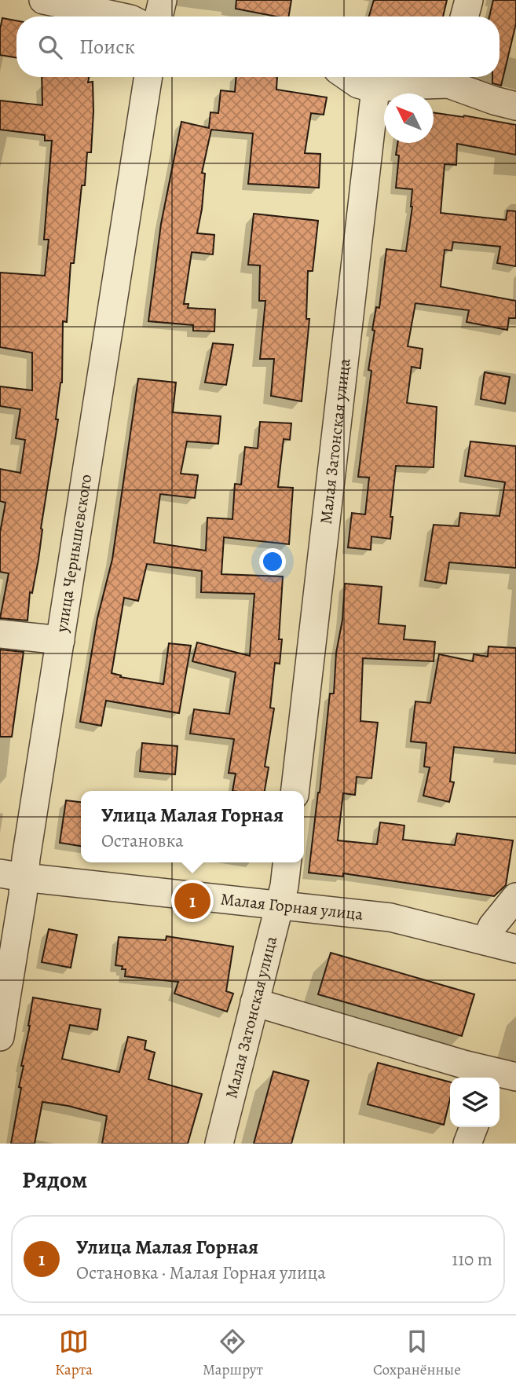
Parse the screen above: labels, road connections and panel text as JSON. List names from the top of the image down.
{
  "streets": {
    "street": ["Малая Затонская улица", "улица Чернышевского", "Малая Горная улица"]
  },
  "crossings": [
    ["Малая Затонская улица", "Малая Горная улица"],
    ["улица Чернышевского", "Малая Горная улица"]
  ],
  "north": "top left",
  "page": {
    "search": "Поиск",
    "popup": ["Улица Малая Горная", "Остановка"],
    "pins": "1",
    "heading": "Рядом",
    "list": [
      {
        "mark": "1",
        "name": "Улица Малая Горная",
        "note": "Остановка · Малая Горная улица",
        "value": "110 m"
      }
    ],
    "nav": ["Карта", "Маршрут", "Сохранённые"]
  }
}
